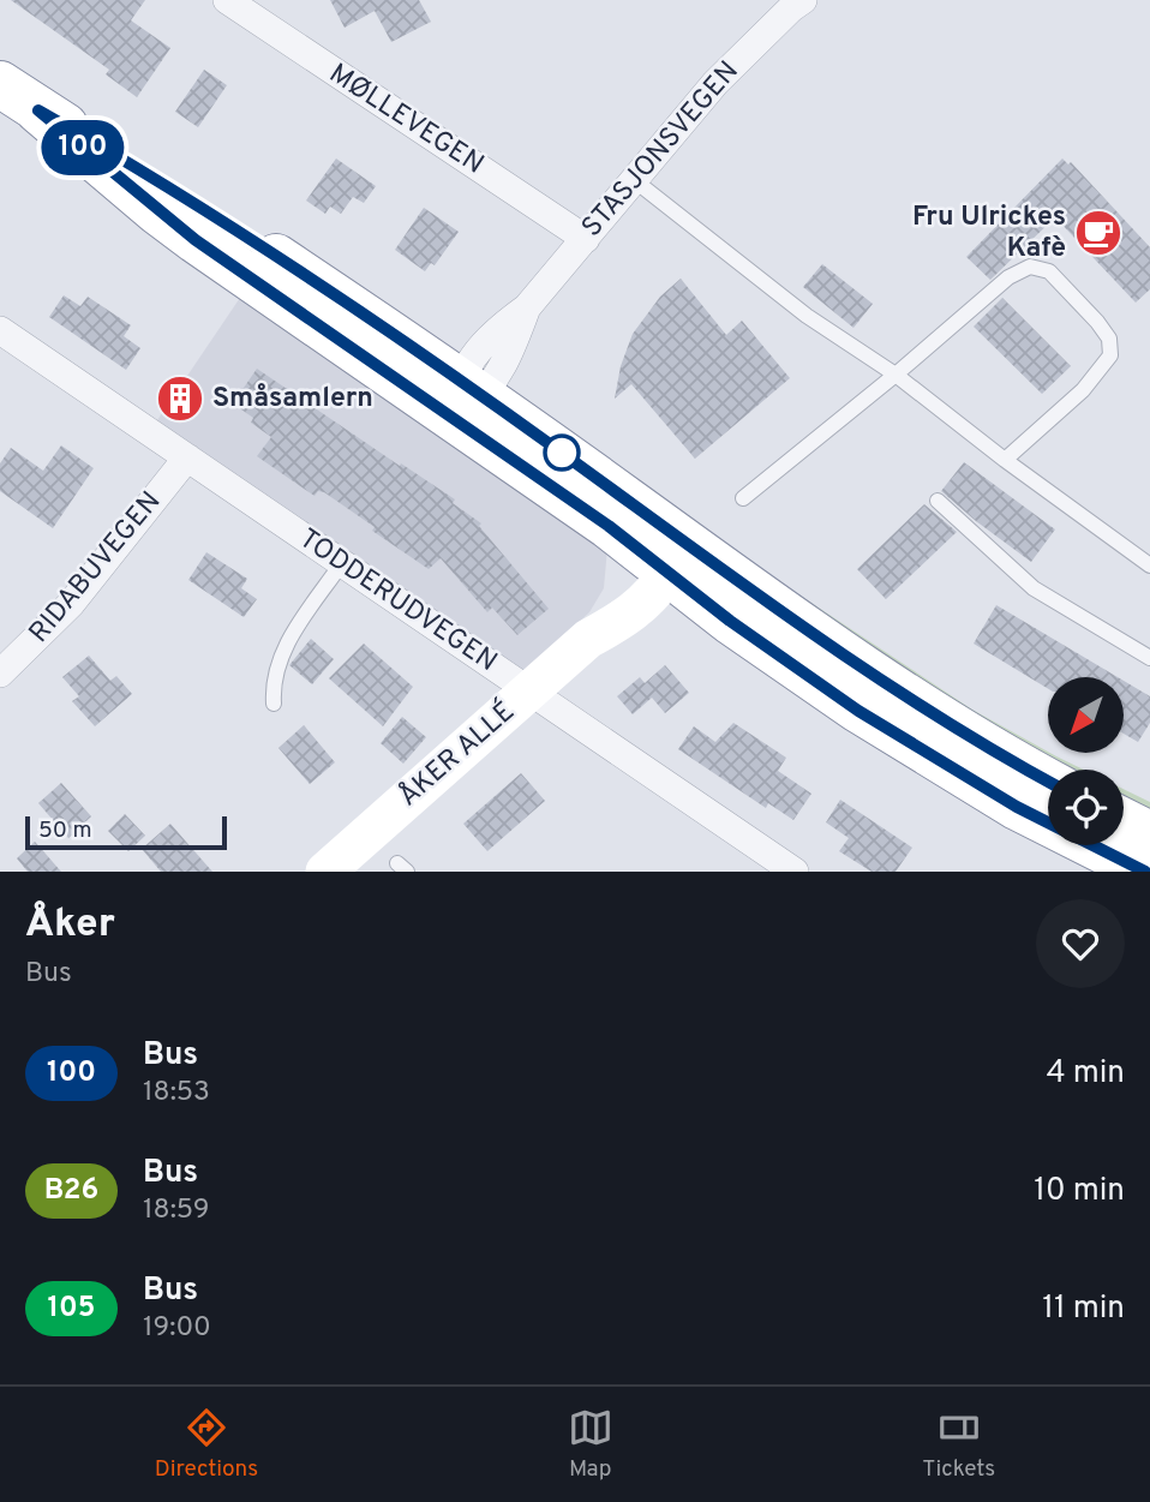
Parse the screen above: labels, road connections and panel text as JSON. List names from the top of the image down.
{
  "streets": {
    "street": [
      "MØLLEVEGEN",
      "STASJONSVEGEN",
      "RIDABUVEGEN",
      "TODDERUDVEGEN",
      "ÅKER ALLÉ"
    ]
  },
  "crossings": [
    ["MØLLEVEGEN", "STASJONSVEGEN"],
    ["RIDABUVEGEN", "TODDERUDVEGEN"],
    ["TODDERUDVEGEN", "ÅKER ALLÉ"]
  ],
  "places": {
    "cafe": ["Fru Ulrickes Kafè"],
    "building": ["Småsamlern"]
  },
  "lines": ["bus line 100"],
  "scale_bar": "50 m",
  "north": "bottom left",
  "page": {
    "on_map": "100",
    "scale": "50 m",
    "heading": ["Åker", "Bus"],
    "list": [
      {
        "mark": "100",
        "name": "Bus",
        "note": "18:53",
        "value": "4 min"
      },
      {
        "mark": "B26",
        "name": "Bus",
        "note": "18:59",
        "value": "10 min"
      },
      {
        "mark": "105",
        "name": "Bus",
        "note": "19:00",
        "value": "11 min"
      }
    ],
    "tabs": ["Directions", "Map", "Tickets"]
  }
}
